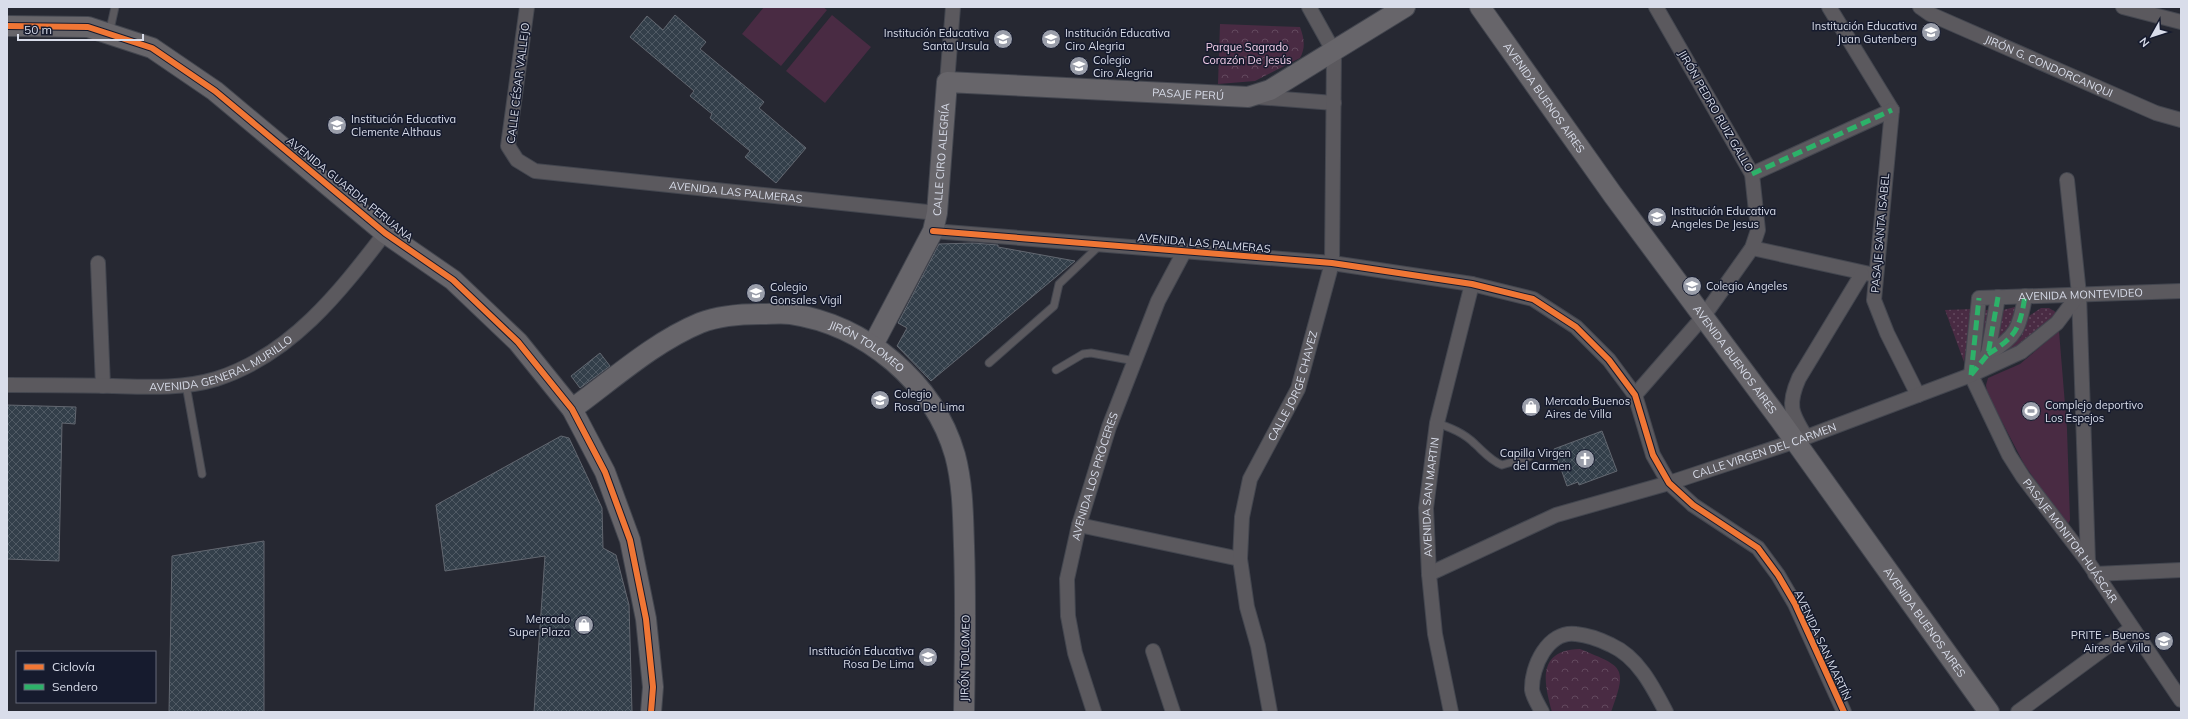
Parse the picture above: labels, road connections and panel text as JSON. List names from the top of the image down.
{
  "streets": {
    "street": [
      "JIRÓN G. CONDORCANQUI",
      "CALLE CÉSAR VALLEJO",
      "PASAJE PERÚ",
      "AVENIDA BUENOS AIRES",
      "JIRÓN PEDRO RUIZ GALLO",
      "CALLE CIRO ALEGRÍA",
      "AVENIDA GUARDIA PERUANA",
      "AVENIDA LAS PALMERAS",
      "PASAJE SANTA ISABEL",
      "AVENIDA MONTEVIDEO",
      "JIRÓN TOLOMEO",
      "AVENIDA GENERAL MURILLO",
      "CALLE JORGE CHAVEZ",
      "CALLE VIRGEN DEL CARMEN",
      "AVENIDA LOS PRÓCERES",
      "AVENIDA SAN MARTIN",
      "PASAJE MONITOR HUÁSCAR",
      "AVENIDA SAN MARTÍN"
    ]
  },
  "crossings": [
    ["CALLE CÉSAR VALLEJO", "AVENIDA LAS PALMERAS"],
    ["PASAJE PERÚ", "CALLE CIRO ALEGRÍA"],
    ["PASAJE PERÚ", "CALLE JORGE CHAVEZ"],
    ["AVENIDA BUENOS AIRES", "JIRÓN PEDRO RUIZ GALLO"],
    ["AVENIDA BUENOS AIRES", "CALLE VIRGEN DEL CARMEN"],
    ["JIRÓN PEDRO RUIZ GALLO", "AVENIDA SAN MARTÍN"],
    ["CALLE CIRO ALEGRÍA", "AVENIDA LAS PALMERAS"],
    ["CALLE CIRO ALEGRÍA", "JIRÓN TOLOMEO"],
    ["AVENIDA GUARDIA PERUANA", "JIRÓN TOLOMEO"],
    ["AVENIDA GUARDIA PERUANA", "AVENIDA GENERAL MURILLO"],
    ["AVENIDA LAS PALMERAS", "CALLE JORGE CHAVEZ"],
    ["AVENIDA LAS PALMERAS", "AVENIDA LOS PRÓCERES"],
    ["AVENIDA LAS PALMERAS", "AVENIDA SAN MARTIN"],
    ["AVENIDA LAS PALMERAS", "AVENIDA SAN MARTÍN"],
    ["PASAJE SANTA ISABEL", "CALLE VIRGEN DEL CARMEN"],
    ["AVENIDA MONTEVIDEO", "CALLE VIRGEN DEL CARMEN"],
    ["AVENIDA MONTEVIDEO", "PASAJE MONITOR HUÁSCAR"],
    ["CALLE VIRGEN DEL CARMEN", "AVENIDA SAN MARTIN"],
    ["CALLE VIRGEN DEL CARMEN", "PASAJE MONITOR HUÁSCAR"],
    ["CALLE VIRGEN DEL CARMEN", "AVENIDA SAN MARTÍN"],
    ["AVENIDA SAN MARTIN", "AVENIDA SAN MARTÍN"]
  ],
  "parks": ["Parque Sagrado Corazón De Jesús"],
  "places": {
    "school or university": [
      "Institución Educativa Juan Gutenberg",
      "Institución Educativa Santa Ursula",
      "Institución Educativa Ciro Alegria",
      "Colegio Ciro Alegria",
      "Institución Educativa Clemente Althaus",
      "Institución Educativa Angeles De Jesus",
      "Colegio Angeles",
      "Colegio Gonsales Vigil",
      "Colegio Rosa De Lima",
      "PRITE - Buenos Aires de Villa",
      "Institución Educativa Rosa De Lima"
    ],
    "shop": ["Mercado Buenos Aires de Villa", "Mercado Super Plaza"],
    "sports": ["Complejo deportivo Los Espejos"],
    "church": ["Capilla Virgen del Carmen"]
  },
  "legend": ["Ciclovía", "Sendero"],
  "scale_bar": "50 m",
  "north": "bottom left"
}
